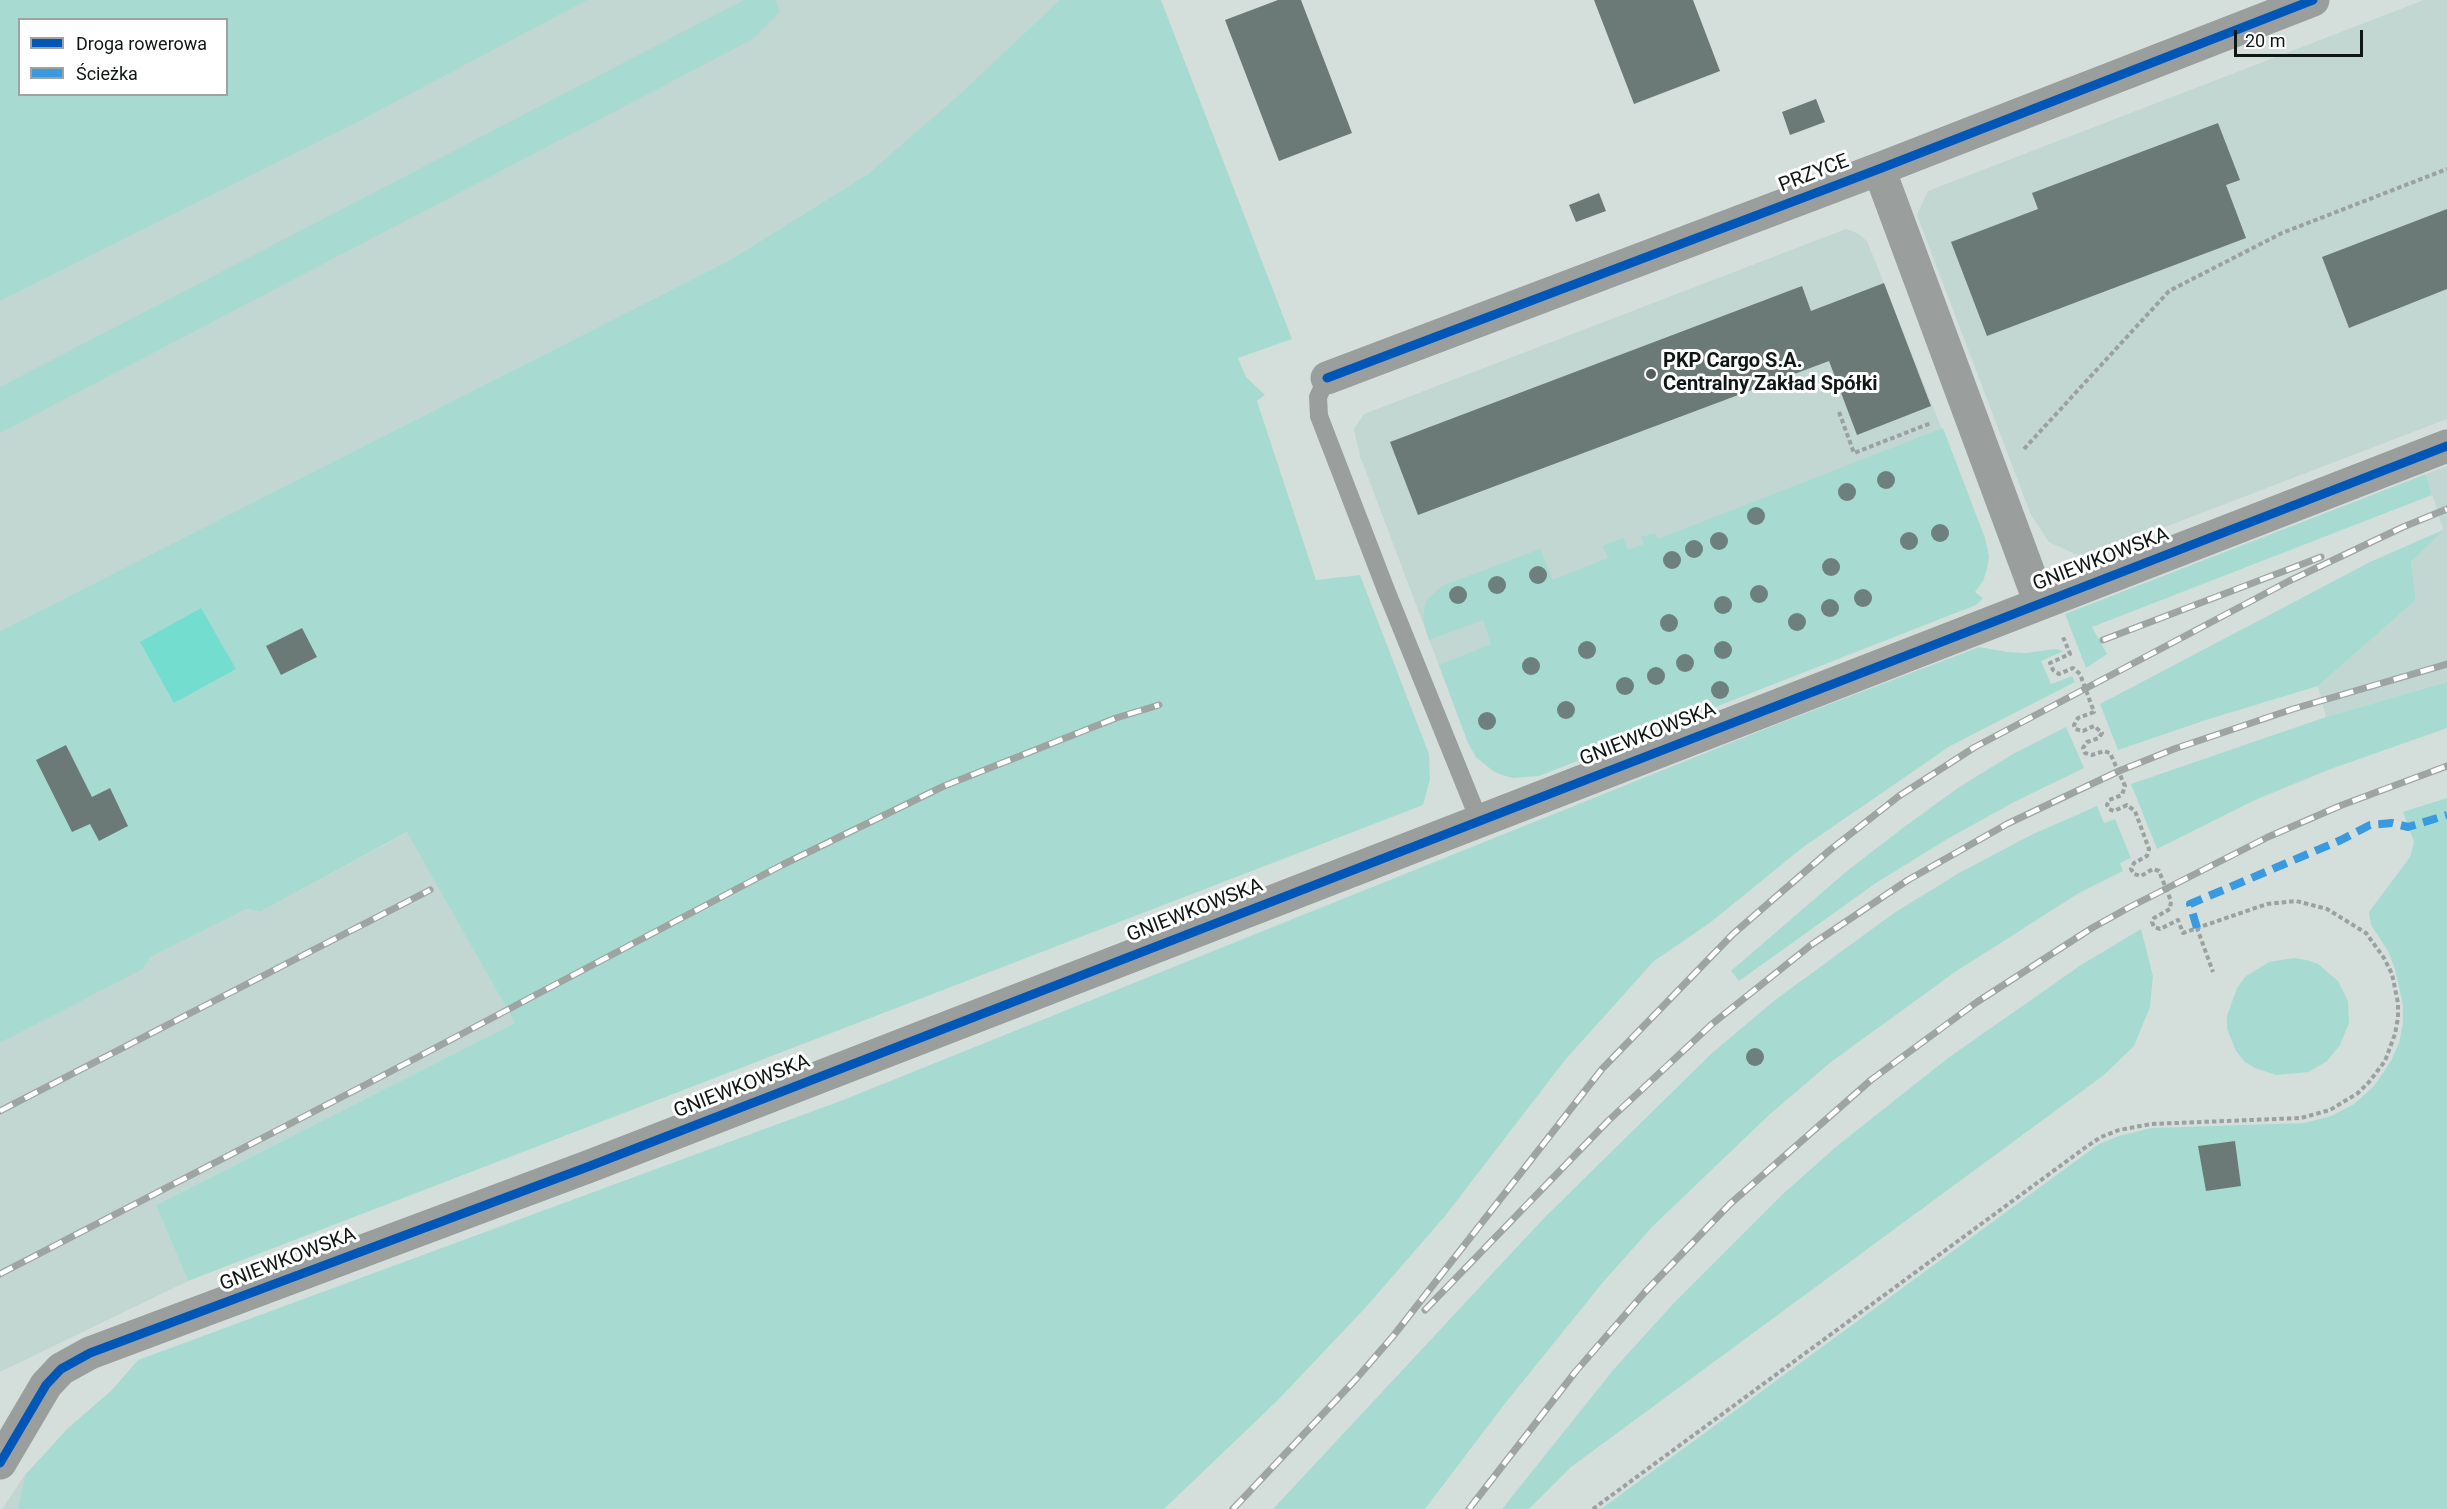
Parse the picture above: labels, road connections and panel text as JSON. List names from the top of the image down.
{
  "streets": {
    "street": ["PRZYCE", "GNIEWKOWSKA"]
  },
  "crossings": [
    ["PRZYCE", "GNIEWKOWSKA"]
  ],
  "places": ["PKP Cargo S.A. Centralny Zakład Spółki"],
  "legend": ["Droga rowerowa", "Ścieżka"],
  "scale_bar": "20 m"
}
